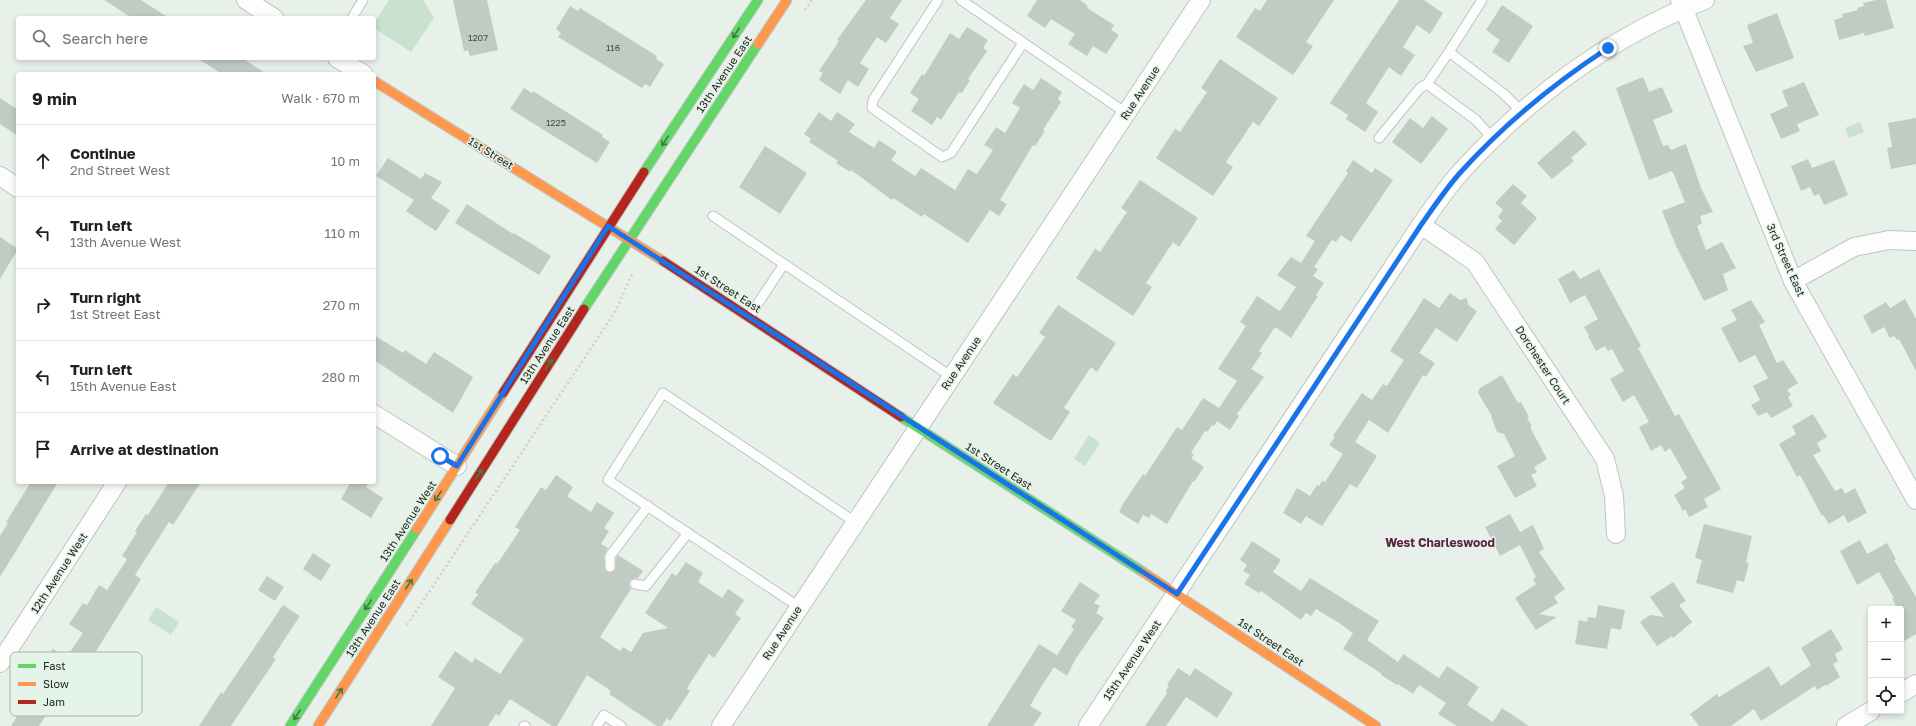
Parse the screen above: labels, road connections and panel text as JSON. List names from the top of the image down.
{
  "streets": {
    "main road": [
      "13th Avenue East",
      "1st Street",
      "1st Street East",
      "13th Avenue West"
    ],
    "street": [
      "Rue Avenue",
      "3rd Street East",
      "Dorchester Court",
      "12th Avenue West",
      "15th Avenue West"
    ]
  },
  "crossings": [
    ["13th Avenue East", "1st Street"],
    ["13th Avenue East", "1st Street East"],
    ["13th Avenue East", "13th Avenue West"],
    ["Rue Avenue", "1st Street East"],
    ["1st Street", "1st Street East"],
    ["1st Street", "13th Avenue West"],
    ["3rd Street East", "15th Avenue West"],
    ["1st Street East", "13th Avenue West"],
    ["1st Street East", "15th Avenue West"],
    ["Dorchester Court", "15th Avenue West"]
  ],
  "one_way": ["13th Avenue West"],
  "districts": ["West Charleswood"],
  "house_numbers": ["1207", "116", "1225"],
  "legend": ["Fast", "Slow", "Jam"],
  "page": {
    "search": "Search here",
    "heading": ["9 min", "Walk · 670 m"],
    "list": [
      ["Continue", "2nd Street West", "10 m"],
      ["Turn left", "13th Avenue West", "110 m"],
      ["Turn right", "1st Street East", "270 m"],
      ["Turn left", "15th Avenue East", "280 m"],
      "Arrive at destination"
    ],
    "map_buttons": ["+", "−"]
  }
}
